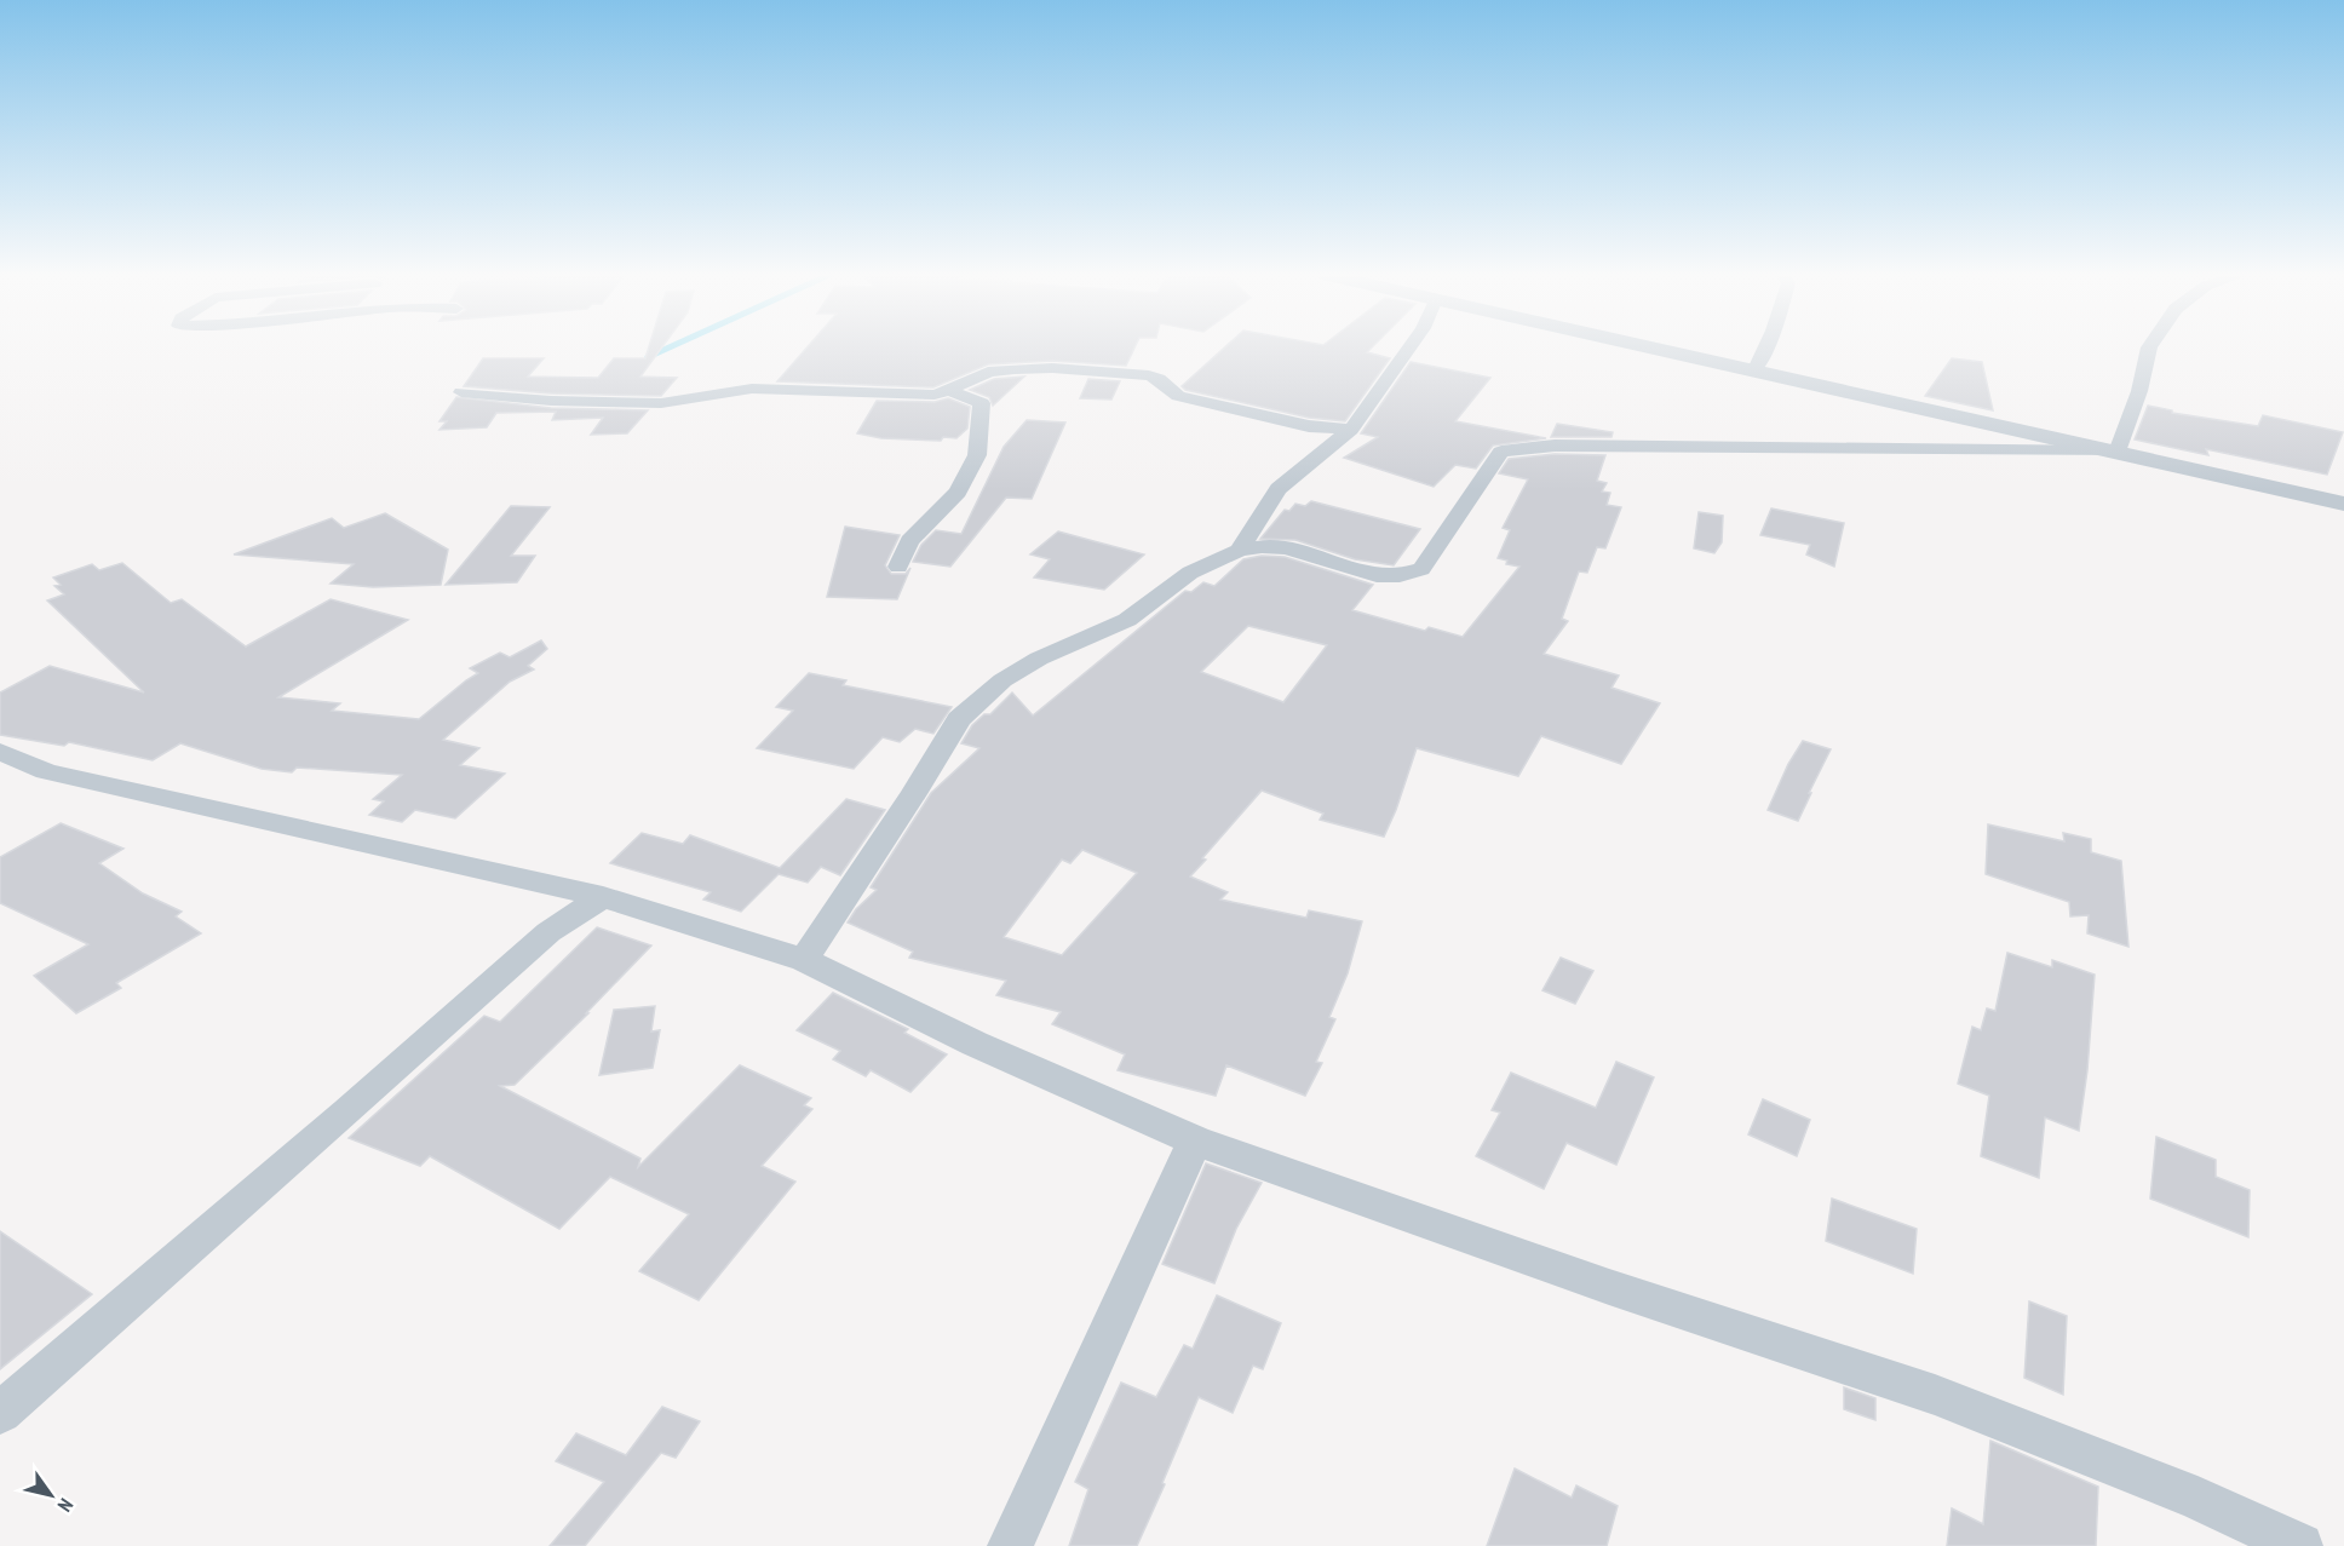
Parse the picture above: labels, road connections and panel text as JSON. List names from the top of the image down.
{
  "north": "bottom right"
}
